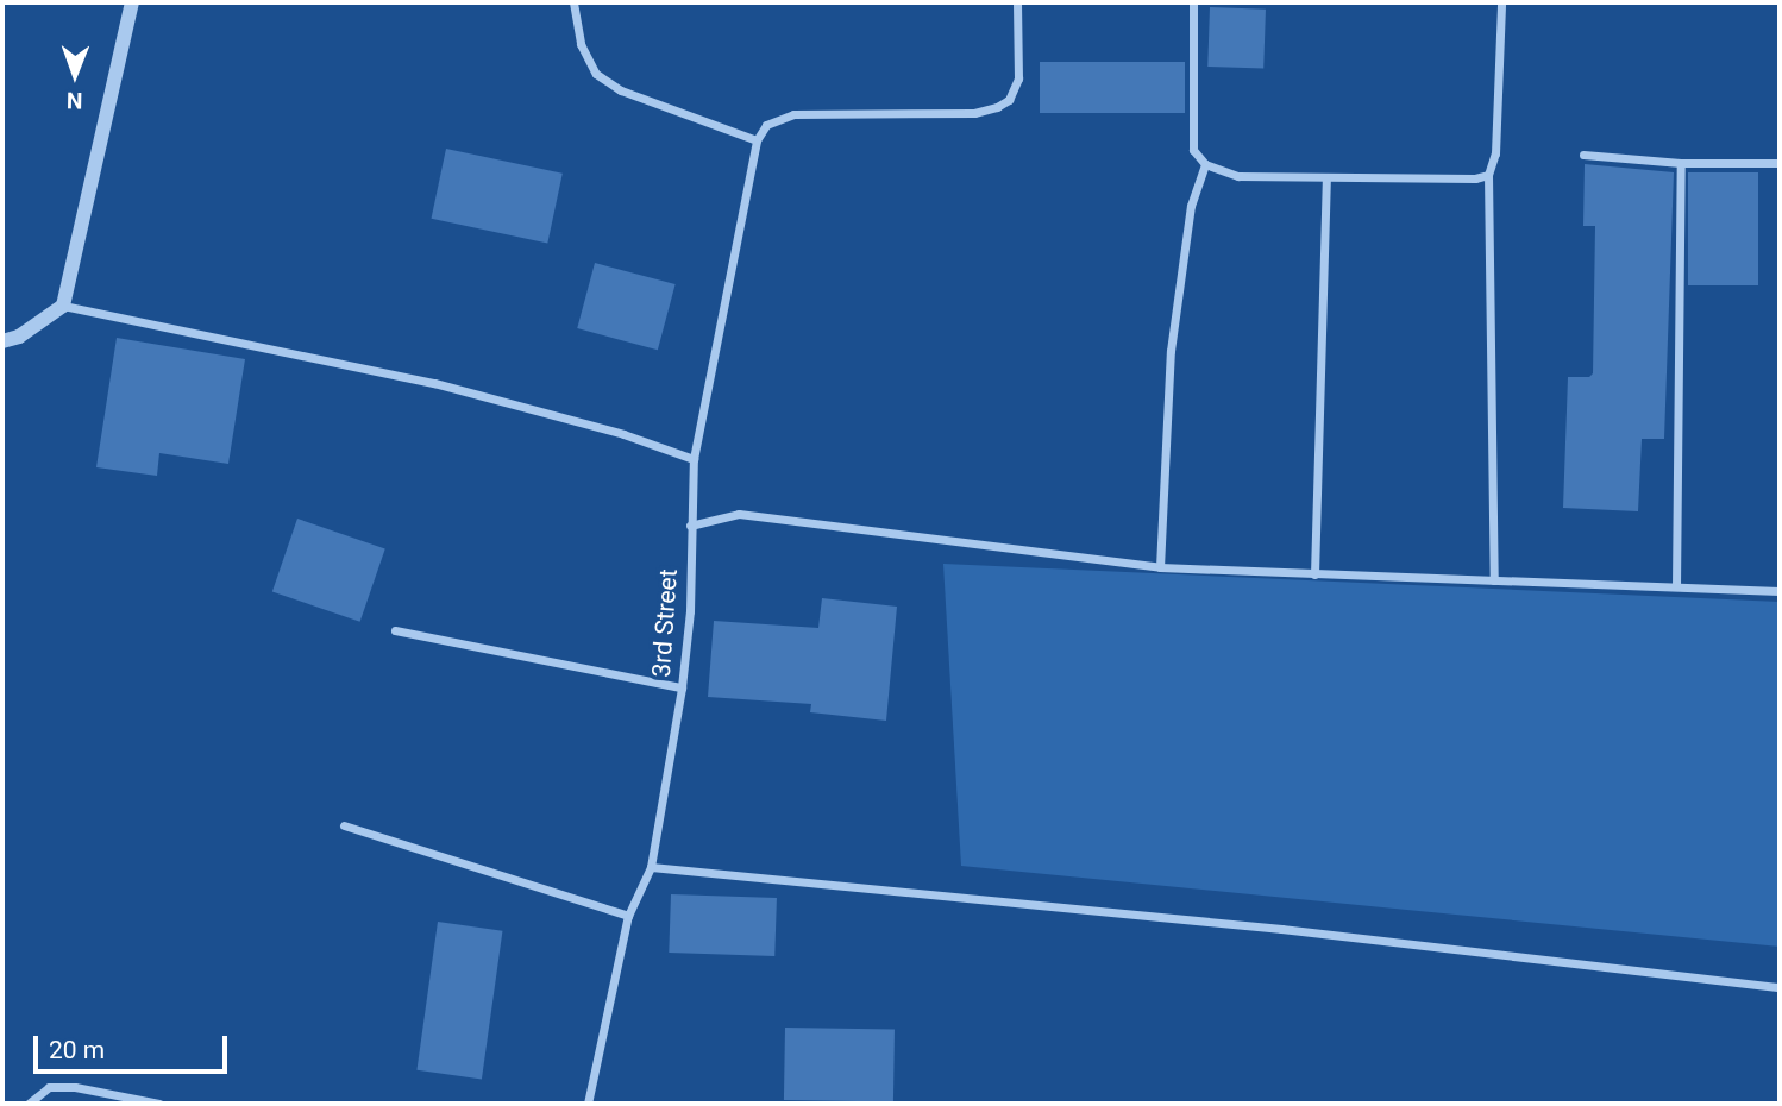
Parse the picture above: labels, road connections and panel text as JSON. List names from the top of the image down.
{
  "streets": {
    "street": ["3rd Street"]
  },
  "scale_bar": "20 m",
  "north": "bottom"
}
